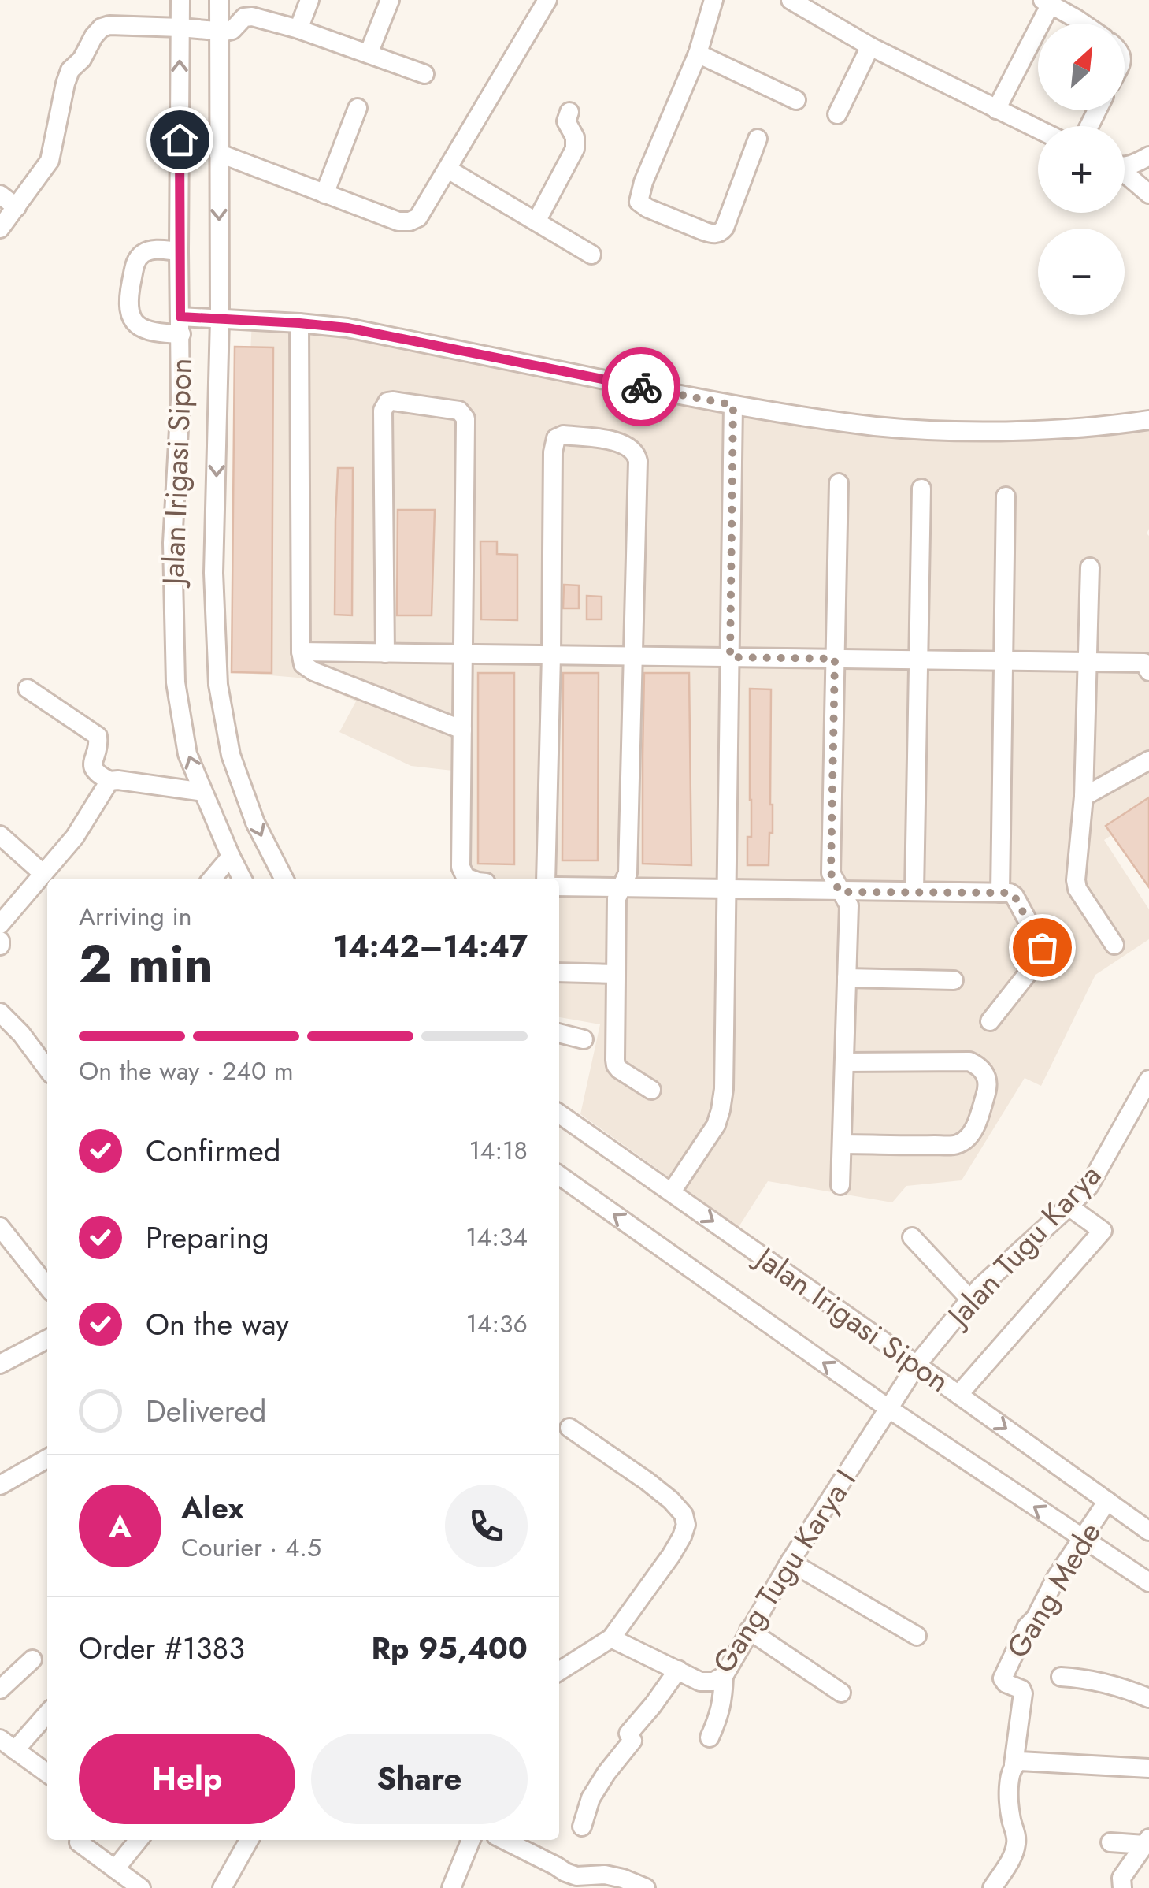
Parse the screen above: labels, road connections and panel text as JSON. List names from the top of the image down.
{
  "streets": {
    "street": [
      "Jalan Irigasi Sipon",
      "Jalan Tugu Karya",
      "Gang Tugu Karya I",
      "Gang Mede"
    ]
  },
  "crossings": [
    ["Jalan Irigasi Sipon", "Jalan Tugu Karya"],
    ["Jalan Irigasi Sipon", "Gang Tugu Karya I"],
    ["Jalan Irigasi Sipon", "Gang Mede"],
    ["Jalan Tugu Karya", "Gang Tugu Karya I"]
  ],
  "north": "top right",
  "page": {
    "map_buttons": ["+", "−"],
    "heading": ["2 min", "Arriving in", "14:42–14:47"],
    "panel": [
      "Alex",
      "Courier · 4.5",
      "Order #1383",
      "Rp 95,400"
    ],
    "bar": "On the way · 240 m",
    "list": [
      ["Confirmed", "14:18"],
      ["Preparing", "14:34"],
      ["On the way", "14:36"],
      "Delivered"
    ],
    "round": "A",
    "buttons": ["Help", "Share"]
  }
}
